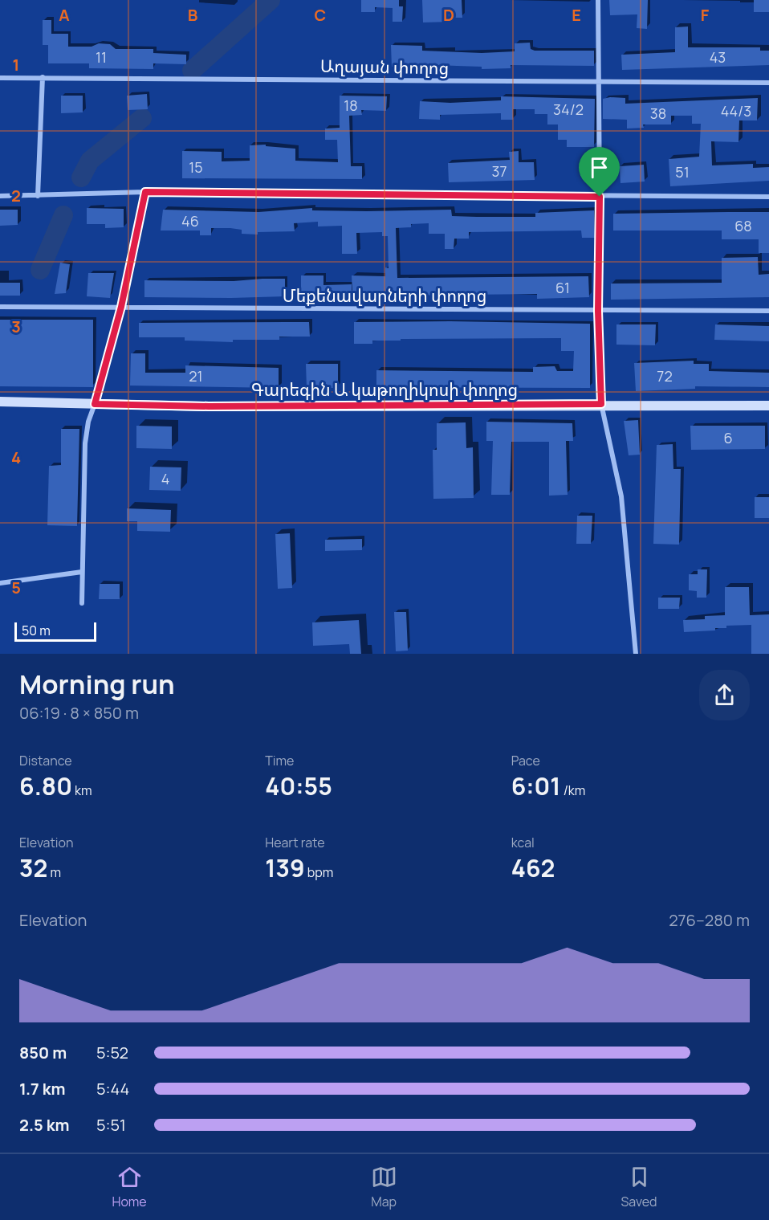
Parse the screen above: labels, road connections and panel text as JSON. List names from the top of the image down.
{
  "streets": {
    "street": ["Աղայան փողոց", "Մեքենավարների փողոց", "Գարեգին Ա կաթողիկոսի փողոց"]
  },
  "house_numbers": [
    "11",
    "43",
    "18",
    "34/2",
    "44/3",
    "38",
    "15",
    "37",
    "51",
    "46",
    "68",
    "61",
    "21",
    "72",
    "6",
    "4"
  ],
  "scale_bar": "50 m",
  "page": {
    "scale": "50 m",
    "heading": ["Morning run", "06:19 · 8 × 850 m"],
    "stats": [
      ["Distance", "6.80 km"],
      ["Time", "40:55"],
      ["Pace", "6:01 /km"],
      ["Elevation", "32 m"],
      ["Heart rate", "139 bpm"],
      ["kcal", "462"]
    ],
    "chart": ["Elevation", "276–280 m"],
    "list": [
      {
        "name": "850 m",
        "note": "5:52"
      },
      {
        "name": "1.7 km",
        "note": "5:44"
      },
      {
        "name": "2.5 km",
        "note": "5:51"
      }
    ],
    "tabs": ["Home", "Map", "Saved"]
  },
  "grid": {
    "columns": [
      "A",
      "B",
      "C",
      "D",
      "E",
      "F"
    ],
    "rows": [
      "1",
      "2",
      "3",
      "4",
      "5"
    ]
  }
}
